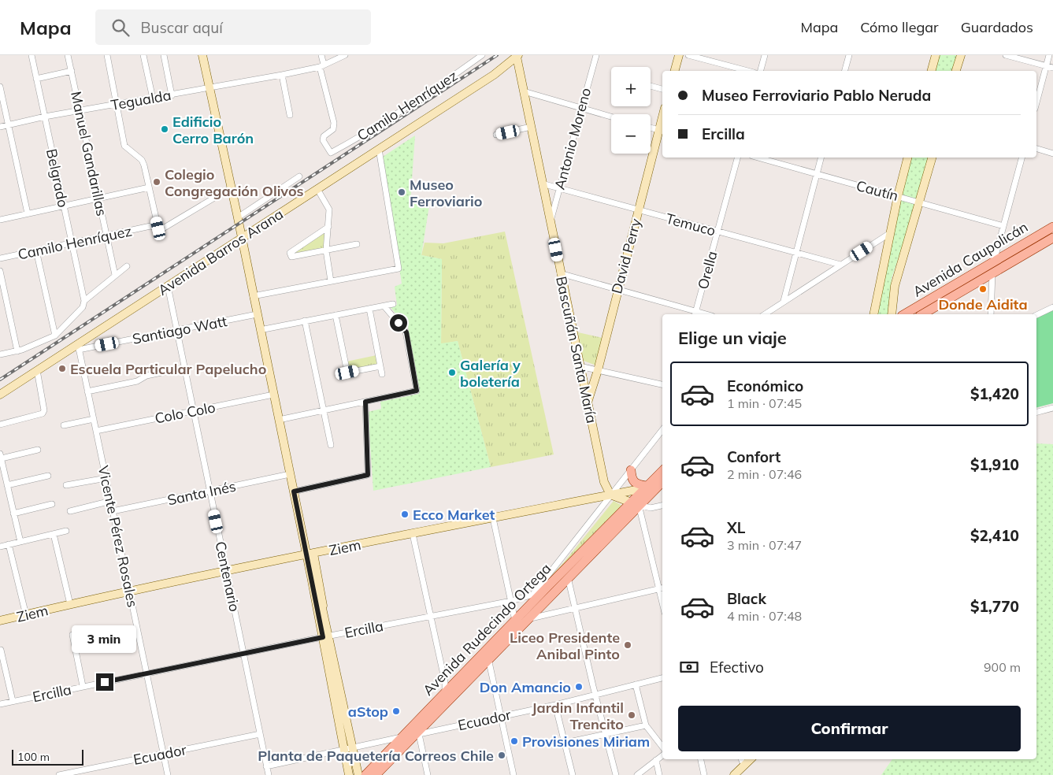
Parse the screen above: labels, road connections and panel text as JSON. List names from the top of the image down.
{
  "streets": {
    "main road": [
      "Avenida Barros Arana",
      "David Perry",
      "Avenida Caupolicán",
      "Bascuñán Santa María",
      "Ziem",
      "Avenida Rudecindo Ortega"
    ],
    "street": [
      "Tegualda",
      "Camilo Henríquez",
      "Antonio Moreno",
      "Manuel Gandarillas",
      "Belgrado",
      "Cautín",
      "Temuco",
      "Orella",
      "Santiago Watt",
      "Colo Colo",
      "Santa Inés",
      "Vicente Pérez Rosales",
      "Centenario",
      "Ercilla",
      "Ecuador"
    ]
  },
  "crossings": [
    ["Tegualda", "Camilo Henríquez"],
    ["Tegualda", "Manuel Gandarillas"],
    ["Tegualda", "Belgrado"],
    ["Camilo Henríquez", "Manuel Gandarillas"],
    ["Camilo Henríquez", "Belgrado"],
    ["Antonio Moreno", "Temuco"],
    ["Antonio Moreno", "Bascuñán Santa María"],
    ["Temuco", "David Perry"],
    ["Temuco", "Orella"],
    ["Temuco", "Bascuñán Santa María"],
    ["Avenida Barros Arana", "Santiago Watt"],
    ["Avenida Barros Arana", "Bascuñán Santa María"],
    ["Avenida Barros Arana", "Vicente Pérez Rosales"],
    ["Avenida Barros Arana", "Centenario"],
    ["David Perry", "Bascuñán Santa María"],
    ["Santiago Watt", "Vicente Pérez Rosales"],
    ["Santiago Watt", "Centenario"],
    ["Bascuñán Santa María", "Ziem"],
    ["Colo Colo", "Vicente Pérez Rosales"],
    ["Colo Colo", "Centenario"],
    ["Santa Inés", "Vicente Pérez Rosales"],
    ["Santa Inés", "Centenario"],
    ["Vicente Pérez Rosales", "Ziem"],
    ["Vicente Pérez Rosales", "Ercilla"],
    ["Vicente Pérez Rosales", "Ecuador"],
    ["Ziem", "Centenario"],
    ["Centenario", "Ercilla"],
    ["Centenario", "Ecuador"],
    ["Ercilla", "Avenida Rudecindo Ortega"],
    ["Avenida Rudecindo Ortega", "Ecuador"]
  ],
  "places": [
    "Edificio Cerro Barón",
    "Colegio Congregación Olivos",
    "Museo Ferroviario",
    "Donde Aidita",
    "Escuela Particular Papelucho",
    "Galería y boletería",
    "Ecco Market",
    "Liceo Presidente Anibal Pinto",
    "Don Amancio",
    "aStop",
    "Jardin Infantil Trencito",
    "Provisiones Miriam",
    "Planta de Paquetería Correos Chile"
  ],
  "scale_bar": "100 m",
  "page": {
    "header": "Mapa",
    "search": "Buscar aquí",
    "nav": ["Mapa", "Cómo llegar", "Guardados"],
    "map_buttons": ["+", "−"],
    "banner": ["Museo Ferroviario Pablo Neruda", "Ercilla"],
    "heading": "Elige un viaje",
    "list": [
      {
        "name": "Económico",
        "note": "1 min · 07:45",
        "value": "$1,420"
      },
      {
        "name": "Confort",
        "note": "2 min · 07:46",
        "value": "$1,910"
      },
      {
        "name": "XL",
        "note": "3 min · 07:47",
        "value": "$2,410"
      },
      {
        "name": "Black",
        "note": "4 min · 07:48",
        "value": "$1,770"
      }
    ],
    "bubble": "3 min",
    "pay": ["Efectivo", "900 m"],
    "buttons": "Confirmar",
    "scale": "100 m"
  }
}
